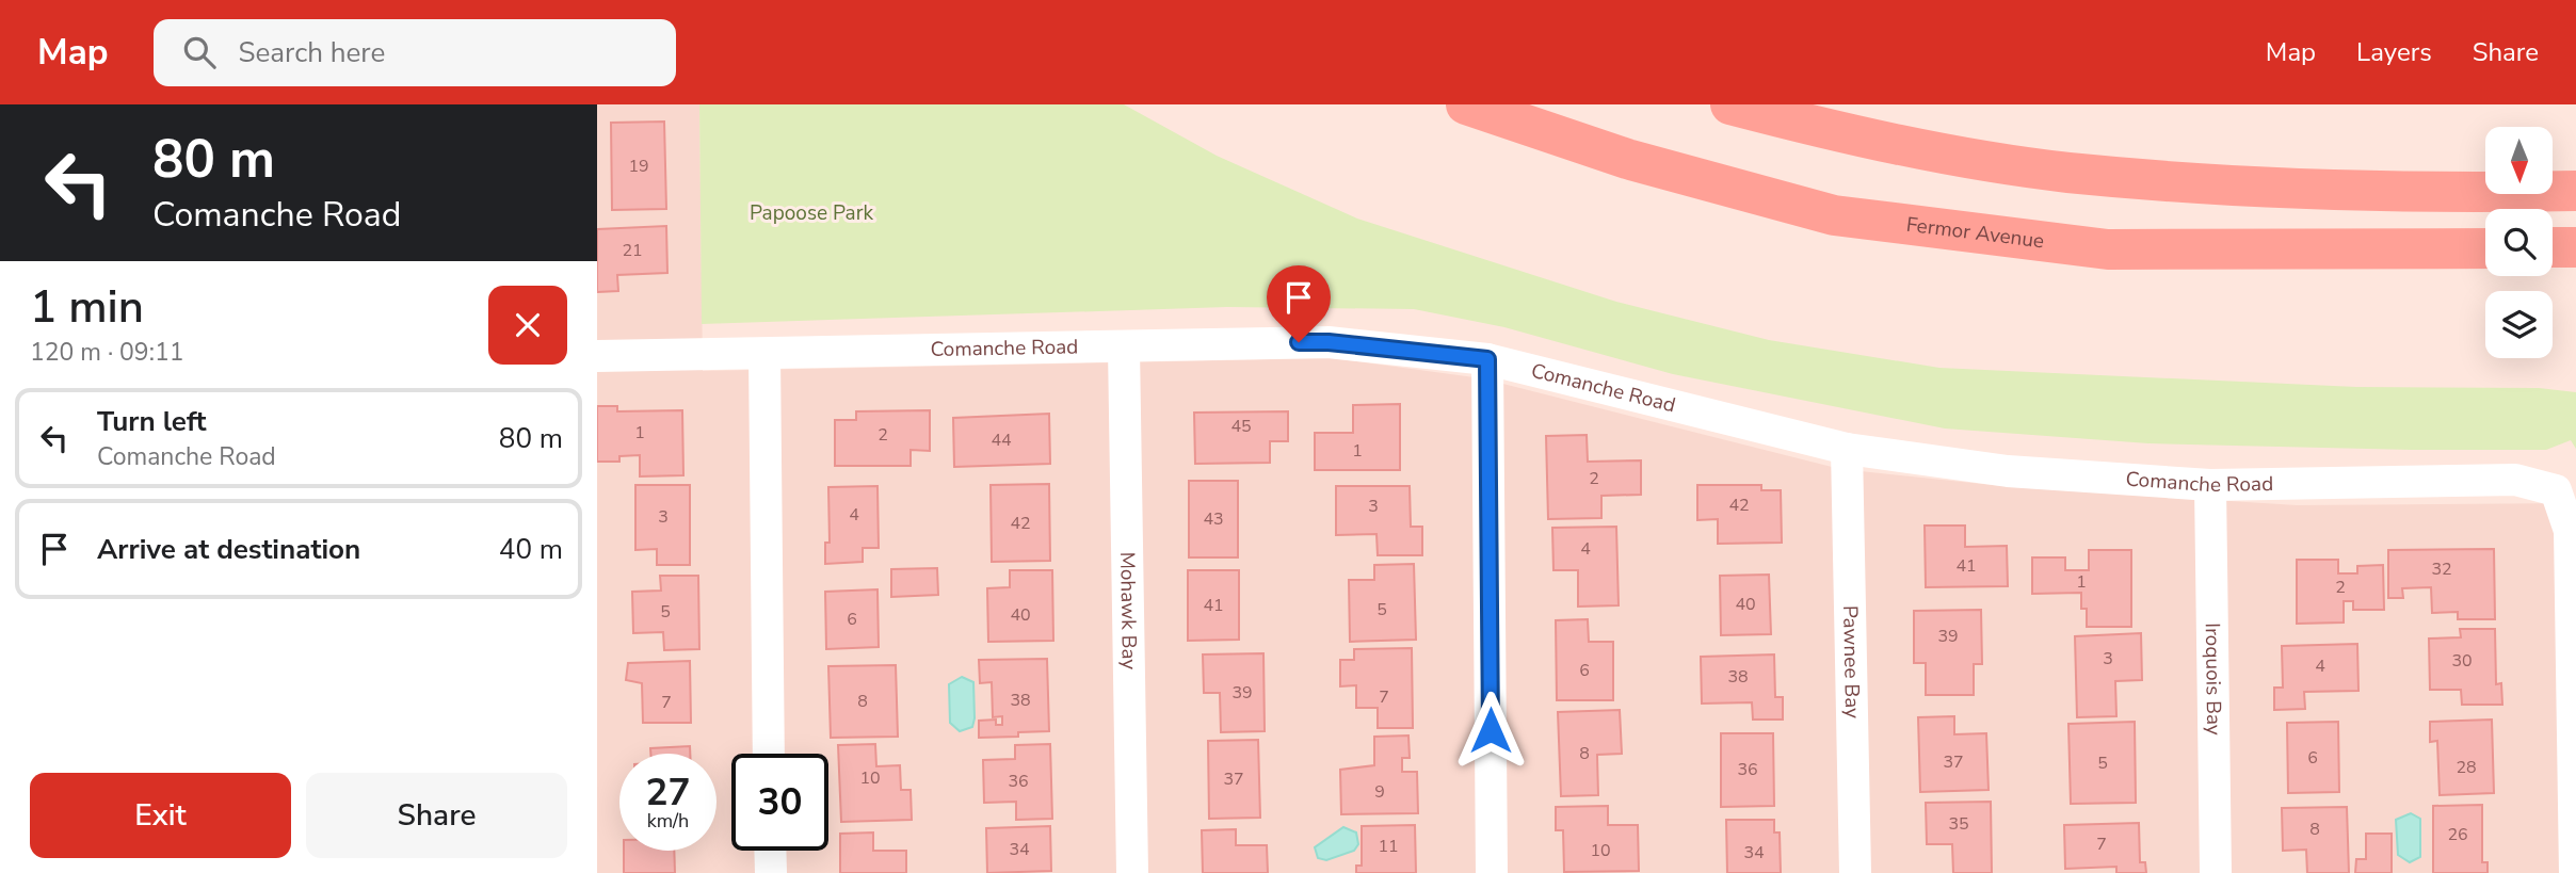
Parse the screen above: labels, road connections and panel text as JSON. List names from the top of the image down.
{
  "streets": {
    "highway": ["Fermor Avenue"],
    "street": [
      "Comanche Road",
      "Mohawk Bay",
      "Pawnee Bay",
      "Iroquois Bay"
    ]
  },
  "crossings": [
    ["Comanche Road", "Mohawk Bay"],
    ["Comanche Road", "Pawnee Bay"],
    ["Comanche Road", "Iroquois Bay"]
  ],
  "parks": ["Papoose Park"],
  "house_numbers": [
    "19",
    "21",
    "45",
    "1",
    "2",
    "44",
    "1",
    "2",
    "42",
    "3",
    "4",
    "3",
    "43",
    "42",
    "4",
    "41",
    "32",
    "1",
    "2",
    "40",
    "41",
    "5",
    "5",
    "40",
    "6",
    "39",
    "3",
    "30",
    "4",
    "6",
    "38",
    "39",
    "7",
    "38",
    "8",
    "7",
    "8",
    "6",
    "37",
    "5",
    "28",
    "36",
    "10",
    "37",
    "36",
    "9",
    "35",
    "8",
    "26",
    "7",
    "11",
    "34",
    "10",
    "34"
  ],
  "north": "bottom",
  "page": {
    "header": "Map",
    "search": "Search here",
    "nav": ["Map", "Layers", "Share"],
    "turn": ["80 m", "Comanche Road"],
    "heading": ["1 min", "120 m · 09:11"],
    "list": [
      {
        "name": "Turn left",
        "note": "Comanche Road",
        "value": "80 m"
      },
      {
        "name": "Arrive at destination",
        "value": "40 m"
      }
    ],
    "speed": "27 km/h",
    "limit": "30",
    "buttons": ["Exit", "Share"]
  }
}
